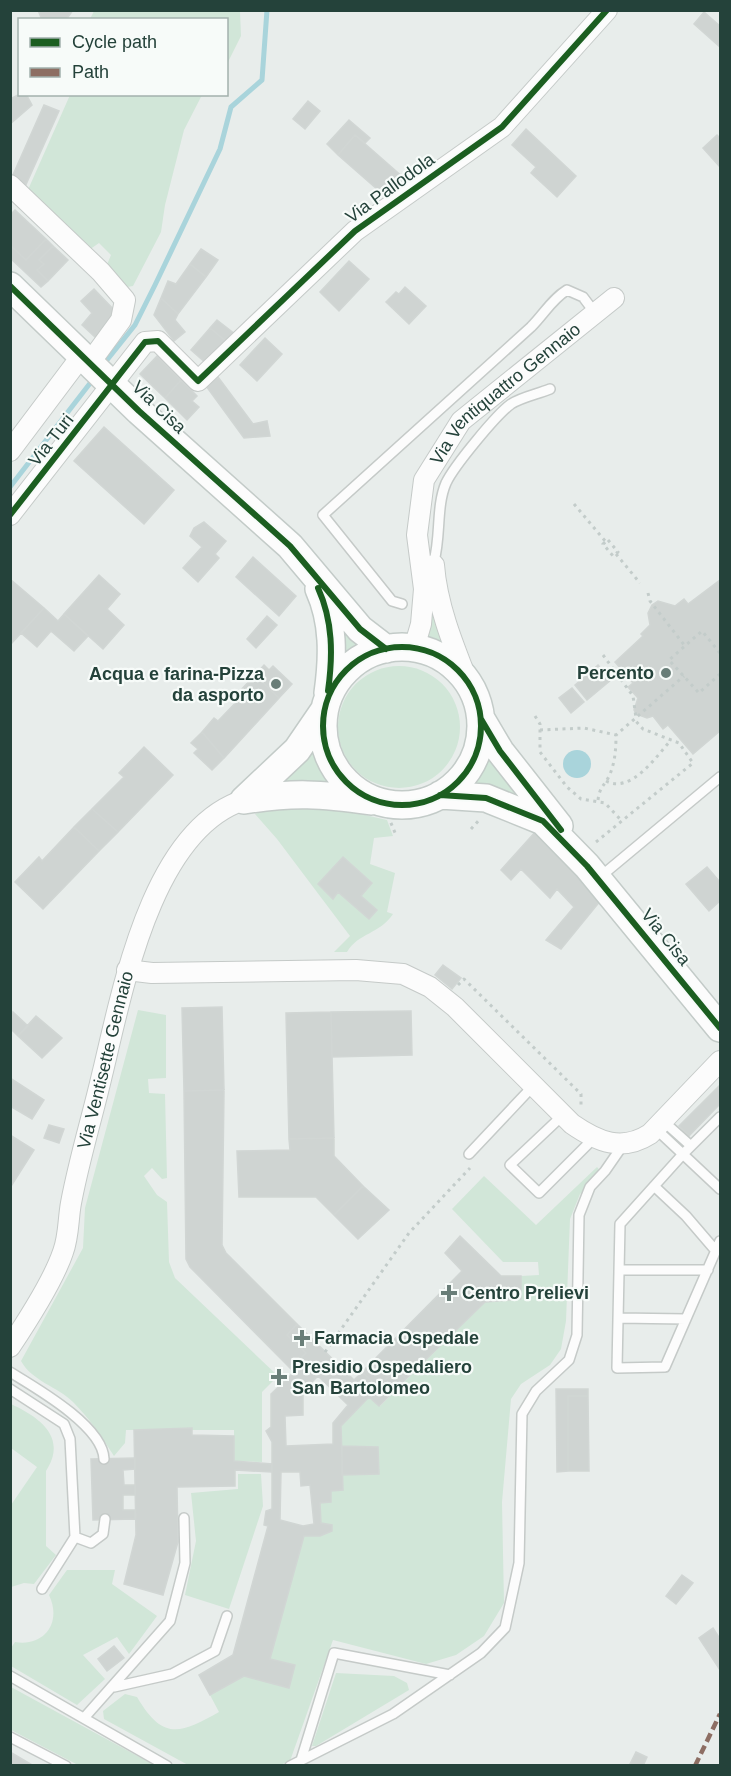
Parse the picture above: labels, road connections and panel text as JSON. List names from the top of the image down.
{
  "streets": {
    "street": [
      "Via Pallodola",
      "Via Ventiquattro Gennaio",
      "Via Cisa",
      "Via Turi",
      "Via Ventisette Gennaio"
    ]
  },
  "crossings": [
    ["Via Pallodola", "Via Cisa"],
    ["Via Pallodola", "Via Turi"],
    ["Via Ventiquattro Gennaio", "Via Cisa"],
    ["Via Ventiquattro Gennaio", "Via Ventisette Gennaio"],
    ["Via Cisa", "Via Turi"],
    ["Via Cisa", "Via Ventisette Gennaio"]
  ],
  "places": {
    "other": ["Percento", "Acqua e farina-Pizza da asporto"],
    "health": ["Centro Prelievi", "Farmacia Ospedale", "Presidio Ospedaliero San Bartolomeo"]
  },
  "legend": ["Cycle path", "Path"]
}
